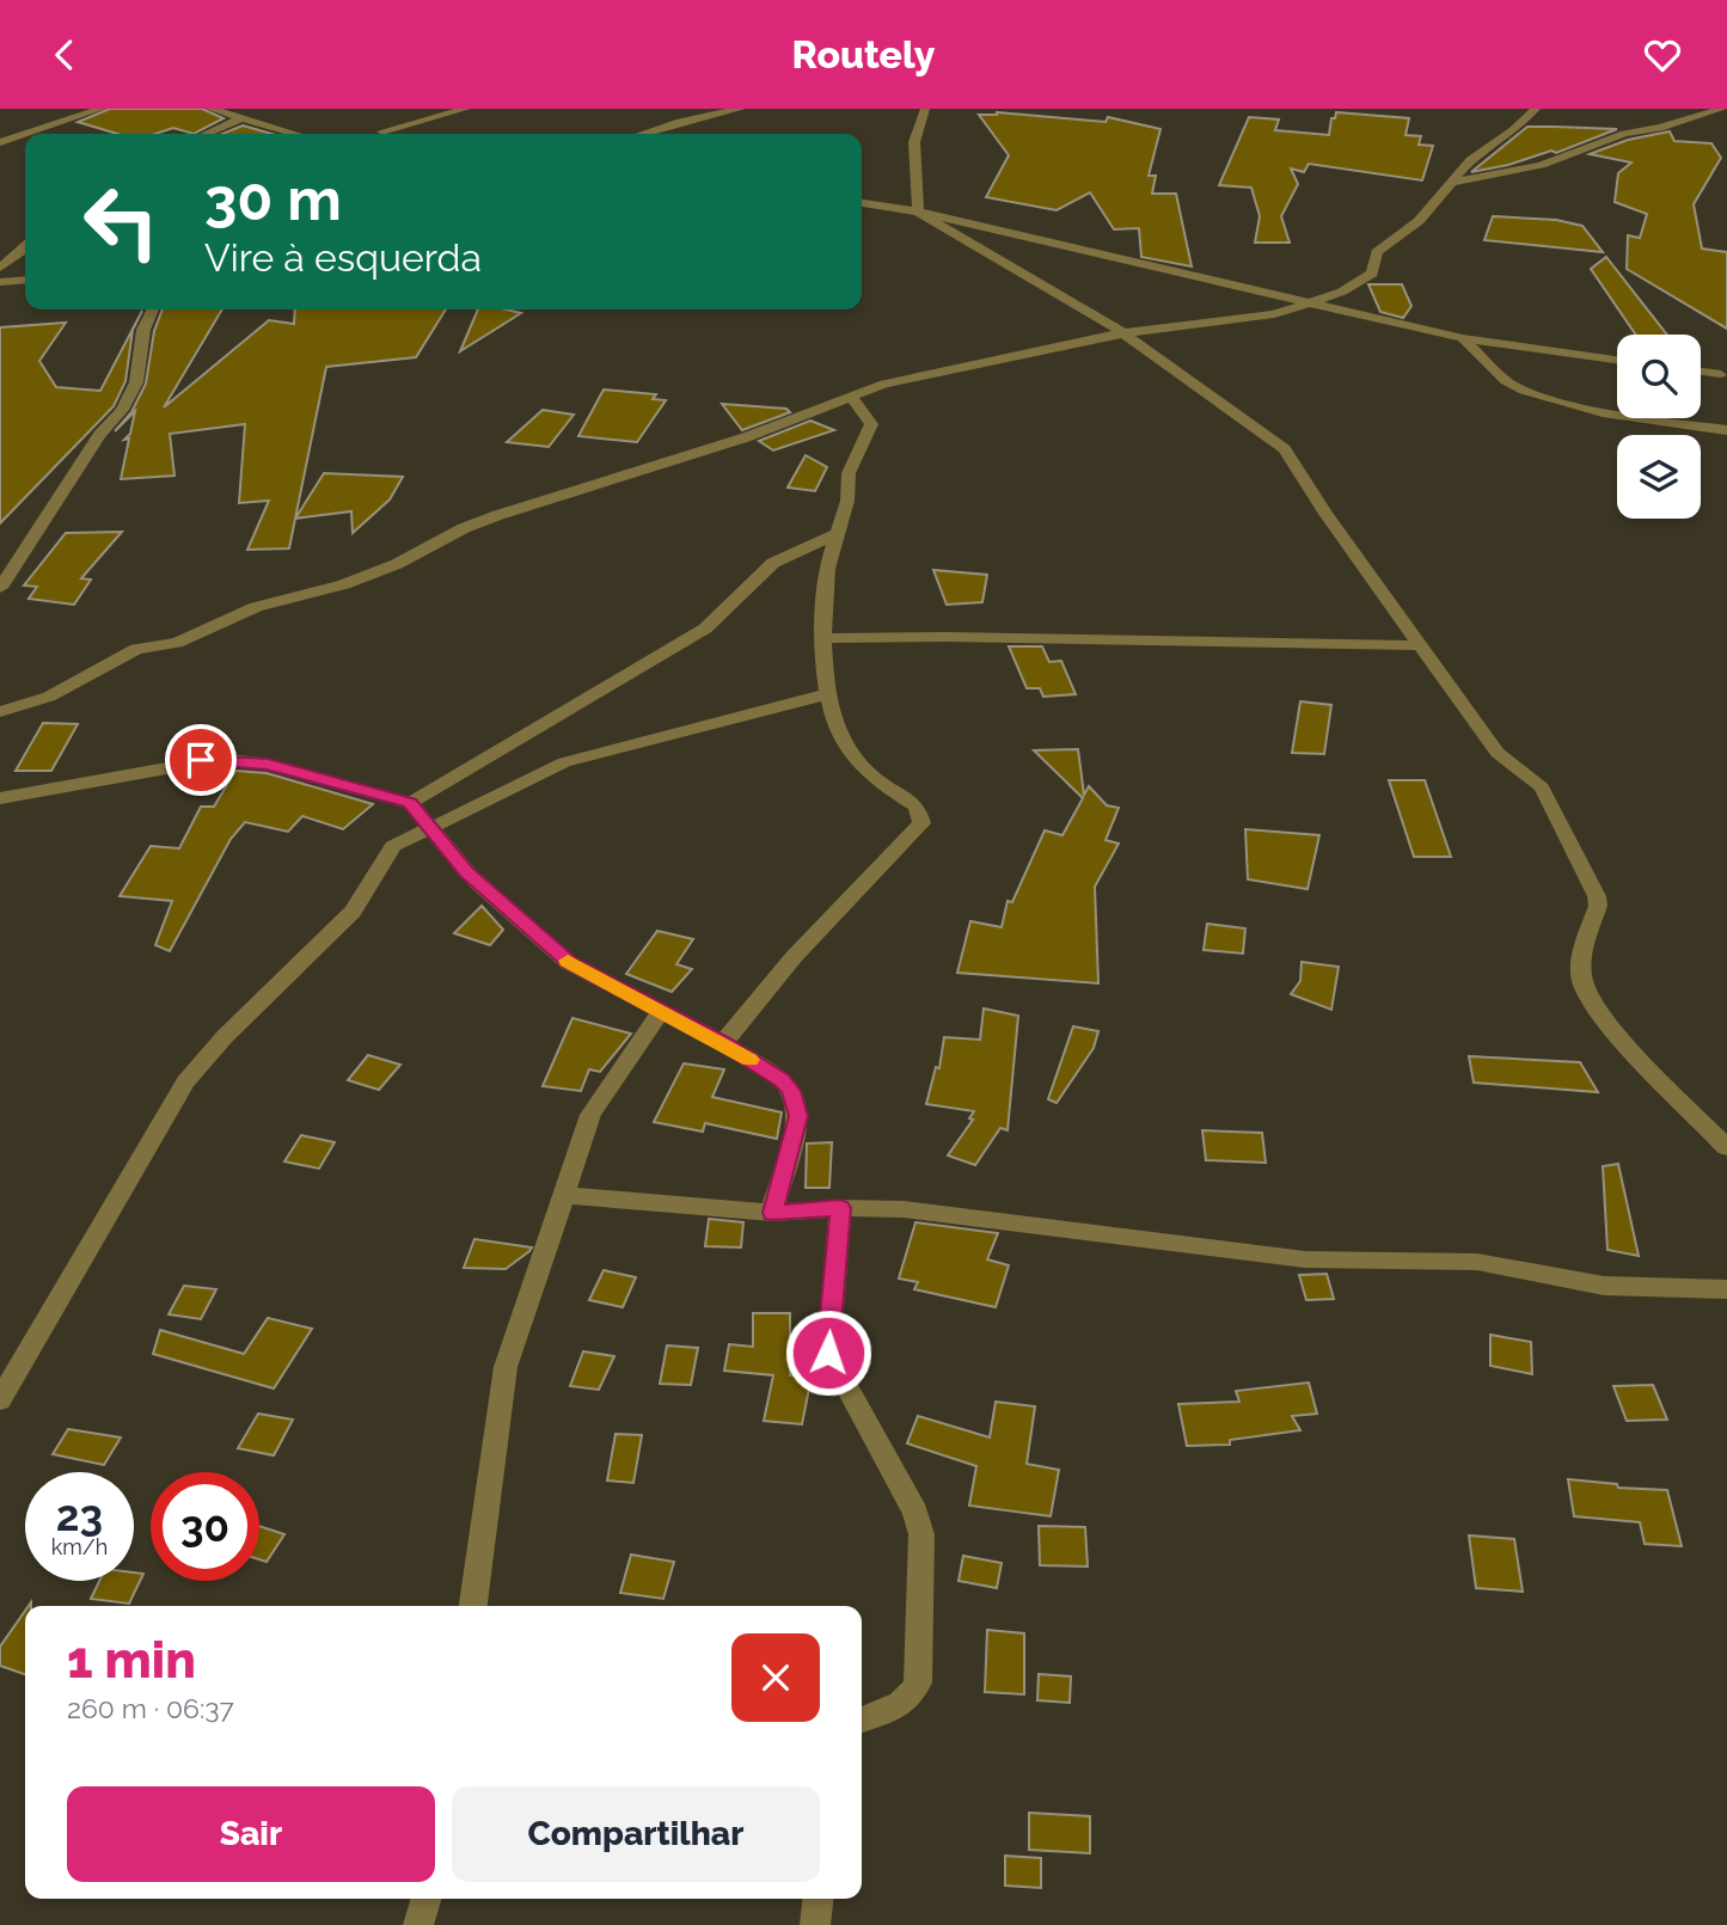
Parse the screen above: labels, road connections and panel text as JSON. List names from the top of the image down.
{
  "page": {
    "header": "Routely",
    "turn": ["30 m", "Vire à esquerda"],
    "speed": "23 km/h",
    "limit": "30",
    "heading": ["1 min", "260 m · 06:37"],
    "buttons": ["Sair", "Compartilhar"]
  }
}
